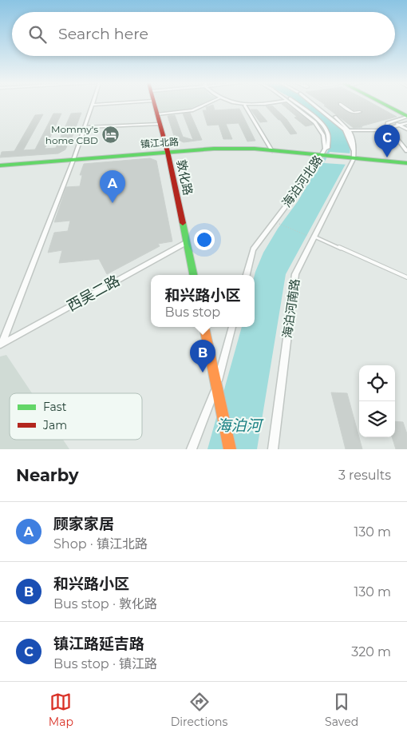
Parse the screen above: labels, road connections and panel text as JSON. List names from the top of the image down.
{
  "streets": {
    "street": [
      "镇江北路",
      "敦化路",
      "海泊河北路",
      "西吴二路",
      "海泊河南路"
    ]
  },
  "crossings": [
    ["镇江北路", "敦化路"],
    ["镇江北路", "海泊河北路"],
    ["镇江北路", "海泊河南路"],
    ["敦化路", "西吴二路"]
  ],
  "water": ["海泊河"],
  "places": {
    "hotel": ["Mommy's home CBD"]
  },
  "legend": ["Fast", "Jam"],
  "page": {
    "search": "Search here",
    "pins": ["C", "A", "B"],
    "popup": ["和兴路小区", "Bus stop"],
    "heading": ["Nearby", "3 results"],
    "list": [
      {
        "mark": "A",
        "name": "顾家家居",
        "note": "Shop · 镇江北路",
        "value": "130 m"
      },
      {
        "mark": "B",
        "name": "和兴路小区",
        "note": "Bus stop · 敦化路",
        "value": "130 m"
      },
      {
        "mark": "C",
        "name": "镇江路延吉路",
        "note": "Bus stop · 镇江路",
        "value": "320 m"
      }
    ],
    "nav": ["Map", "Directions", "Saved"]
  }
}
